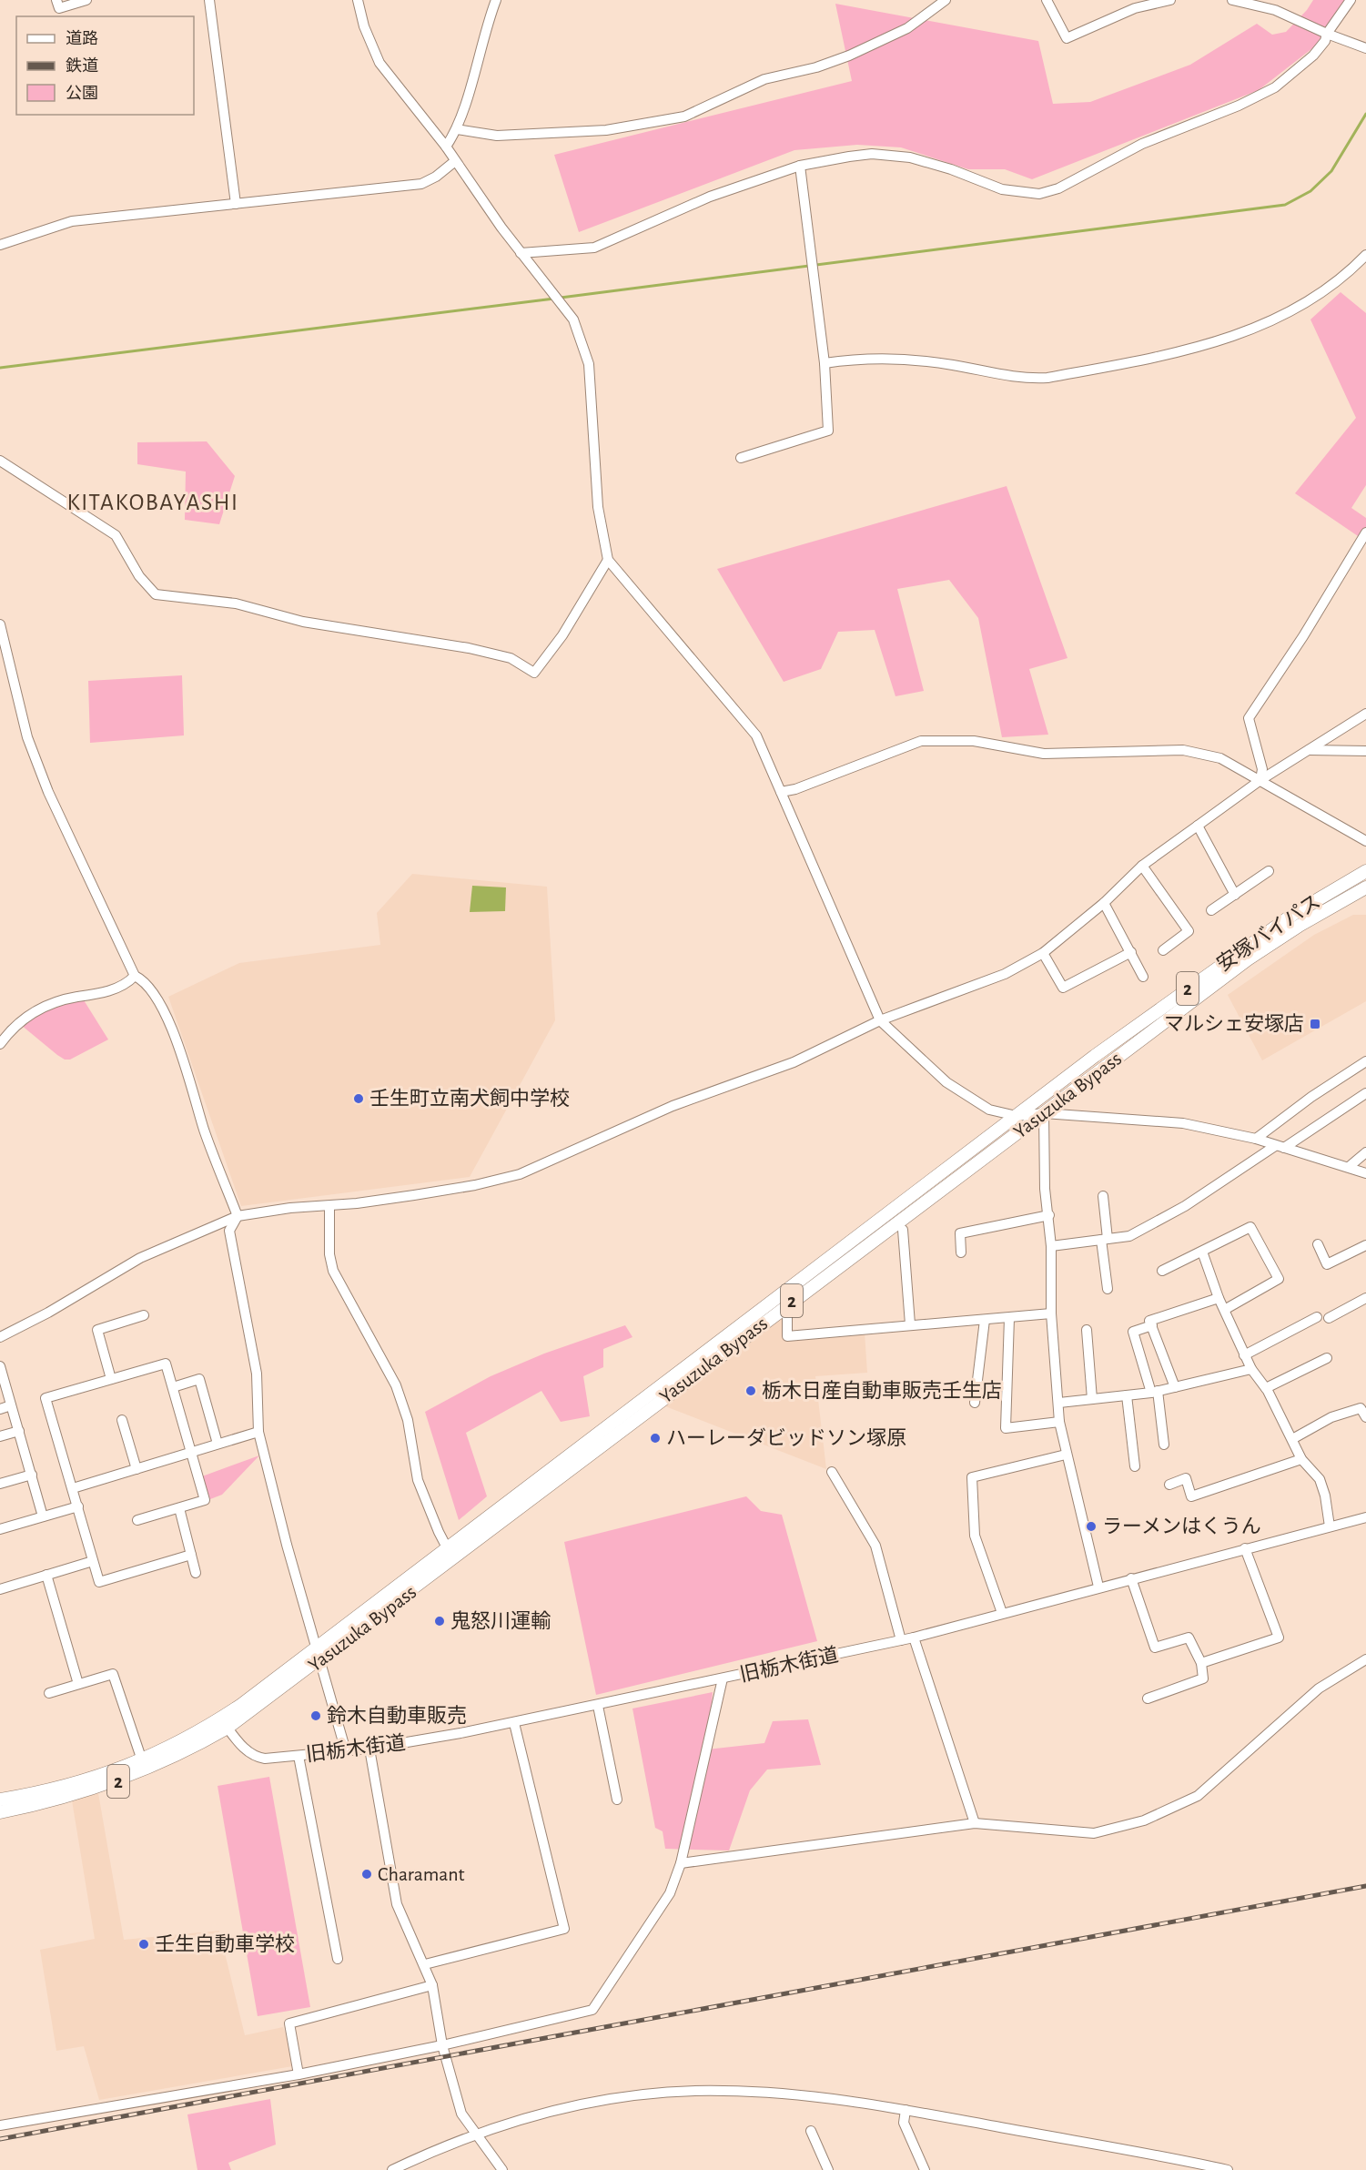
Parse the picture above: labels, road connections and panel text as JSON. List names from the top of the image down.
{
  "streets": {
    "main road": ["安塚バイパス", "2", "Yasuzuka Bypass"],
    "street": ["旧栃木街道"]
  },
  "crossings": [
    ["安塚バイパス", "Yasuzuka Bypass"],
    ["2", "Yasuzuka Bypass"],
    ["2", "旧栃木街道"],
    ["Yasuzuka Bypass", "旧栃木街道"]
  ],
  "districts": ["KITAKOBAYASHI"],
  "places": {
    "transit": ["マルシェ安塚店"],
    "other": [
      "壬生町立南犬飼中学校",
      "栃木日産自動車販売壬生店",
      "ハーレーダビッドソン塚原",
      "ラーメンはくうん",
      "鬼怒川運輸",
      "鈴木自動車販売",
      "Charamant",
      "壬生自動車学校"
    ]
  },
  "legend": ["道路", "鉄道", "公園"]
}
